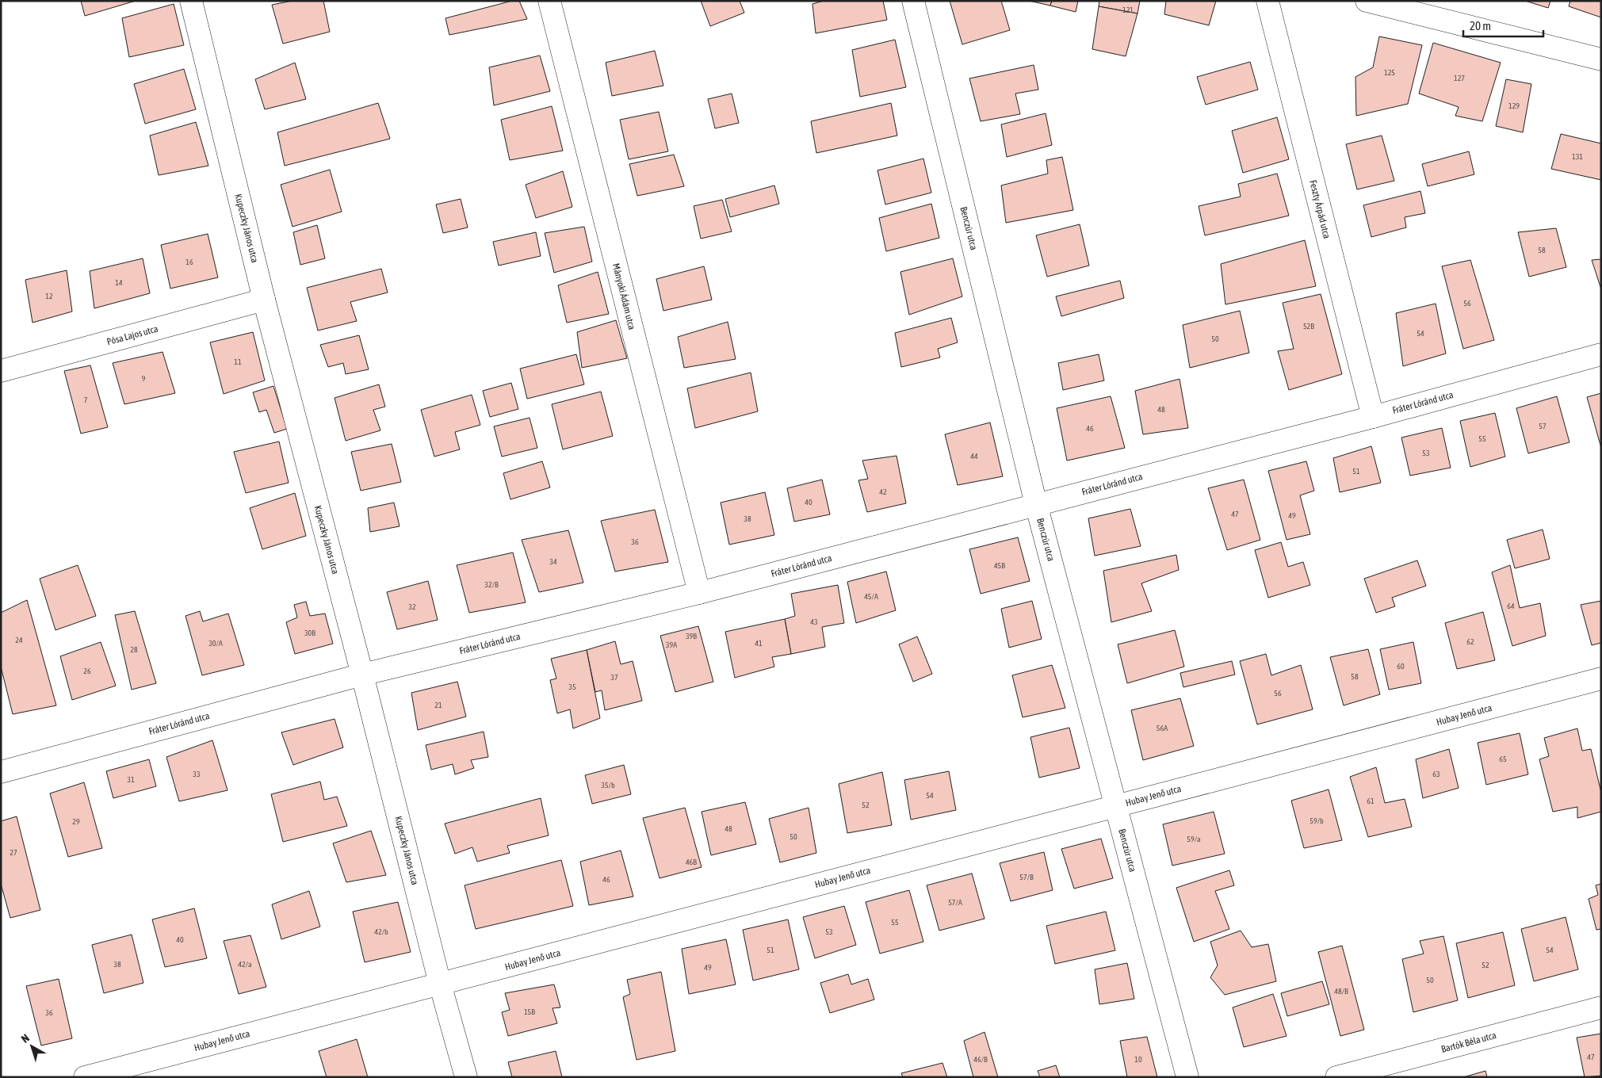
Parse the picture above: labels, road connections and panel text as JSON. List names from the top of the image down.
{
  "streets": {
    "street": [
      "Feszty Árpád utca",
      "Kupeczky János utca",
      "Benczúr utca",
      "Mányoki Ádám utca",
      "Pósa Lajos utca",
      "Fráter Lóránd utca",
      "Hubay Jenő utca",
      "Bartók Béla utca"
    ]
  },
  "crossings": [
    ["Feszty Árpád utca", "Fráter Lóránd utca"],
    ["Kupeczky János utca", "Pósa Lajos utca"],
    ["Kupeczky János utca", "Fráter Lóránd utca"],
    ["Kupeczky János utca", "Hubay Jenő utca"],
    ["Benczúr utca", "Fráter Lóránd utca"],
    ["Benczúr utca", "Hubay Jenő utca"],
    ["Mányoki Ádám utca", "Fráter Lóránd utca"]
  ],
  "house_numbers": [
    "121",
    "125",
    "127",
    "129",
    "131",
    "58",
    "16",
    "14",
    "12",
    "56",
    "52B",
    "54",
    "50",
    "11",
    "9",
    "7",
    "48",
    "57",
    "46",
    "55",
    "53",
    "44",
    "51",
    "42",
    "40",
    "47",
    "49",
    "38",
    "36",
    "34",
    "45B",
    "32/B",
    "45/A",
    "64",
    "32",
    "43",
    "30B",
    "39B",
    "24",
    "62",
    "30/A",
    "41",
    "39A",
    "28",
    "60",
    "26",
    "58",
    "37",
    "35",
    "56",
    "21",
    "56A",
    "65",
    "33",
    "63",
    "31",
    "35/b",
    "54",
    "61",
    "52",
    "59/b",
    "29",
    "48",
    "50",
    "59/a",
    "27",
    "46B",
    "57/B",
    "46",
    "57/A",
    "55",
    "42/b",
    "53",
    "40",
    "51",
    "54",
    "38",
    "42/a",
    "52",
    "49",
    "50",
    "48/B",
    "15B",
    "36",
    "47",
    "46/B",
    "10"
  ],
  "scale_bar": "20 m",
  "north": "top left"
}
